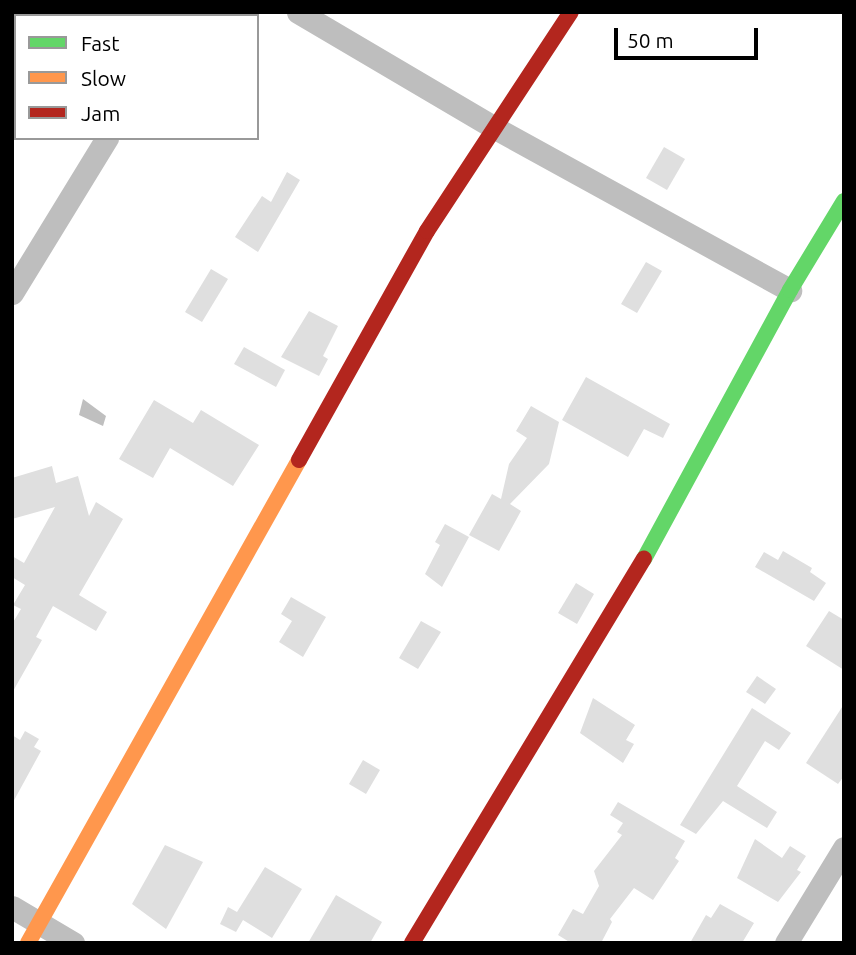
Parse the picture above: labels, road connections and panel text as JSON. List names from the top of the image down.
{
  "legend": ["Fast", "Slow", "Jam"],
  "scale_bar": "50 m"
}
